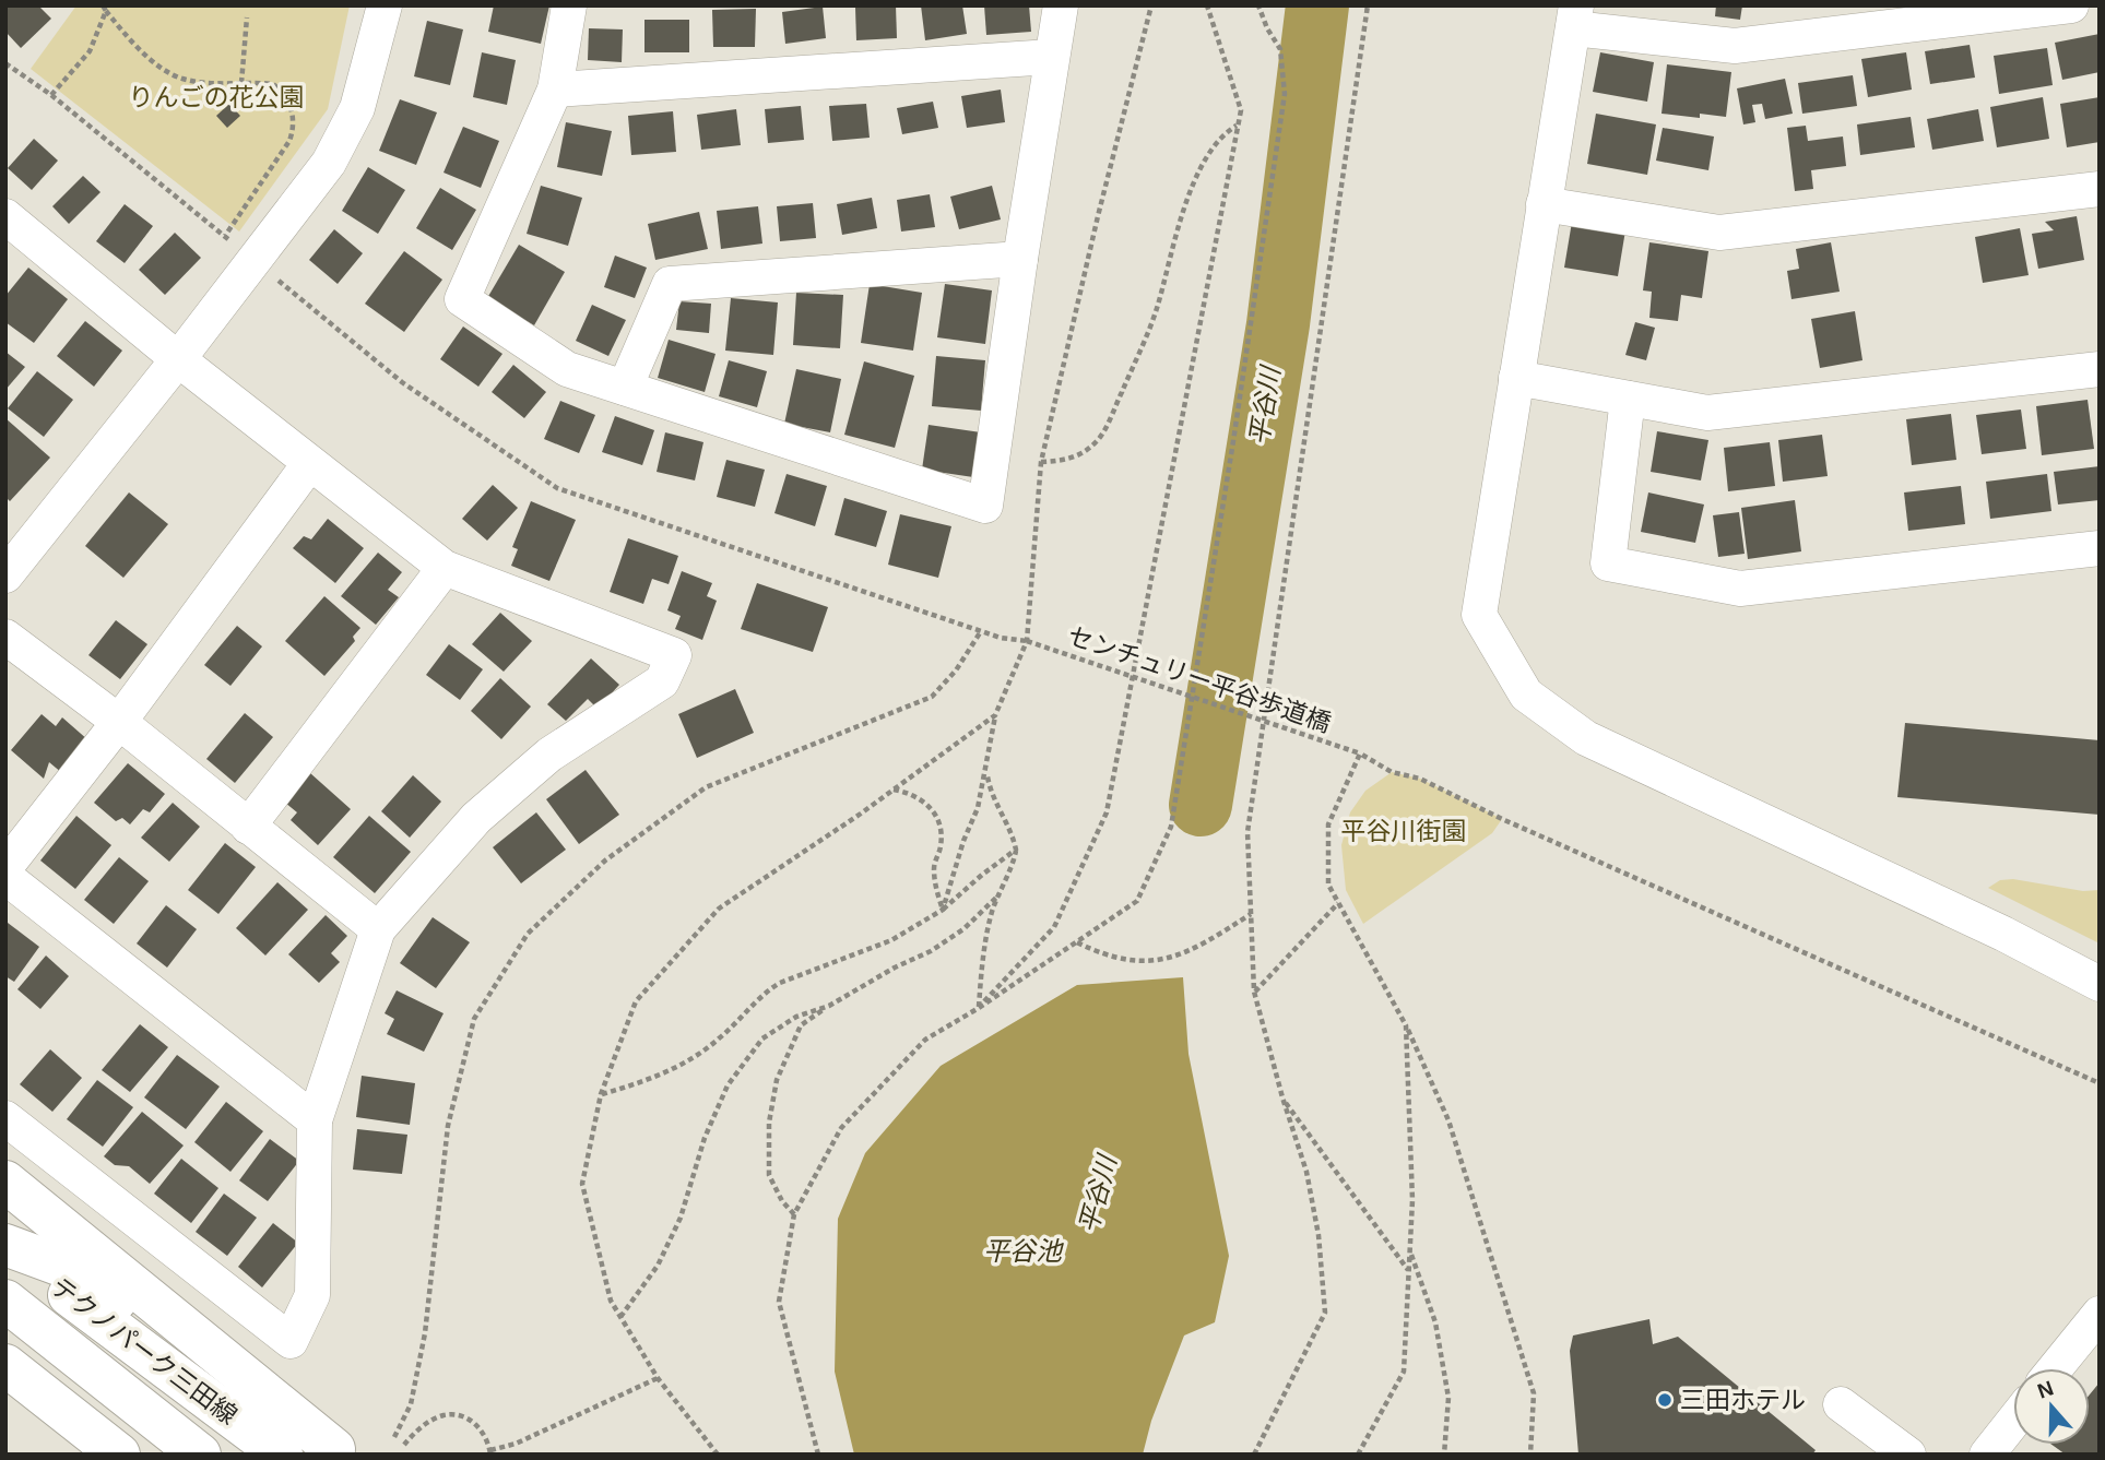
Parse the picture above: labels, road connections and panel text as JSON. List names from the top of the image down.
{
  "streets": {
    "main road": ["テクノパーク三田線"],
    "path": ["センチュリー平谷歩道橋"]
  },
  "water": ["平谷川", "平谷池"],
  "parks": ["りんごの花公園", "平谷川街園"],
  "places": ["三田ホテル"],
  "north": "top"
}
